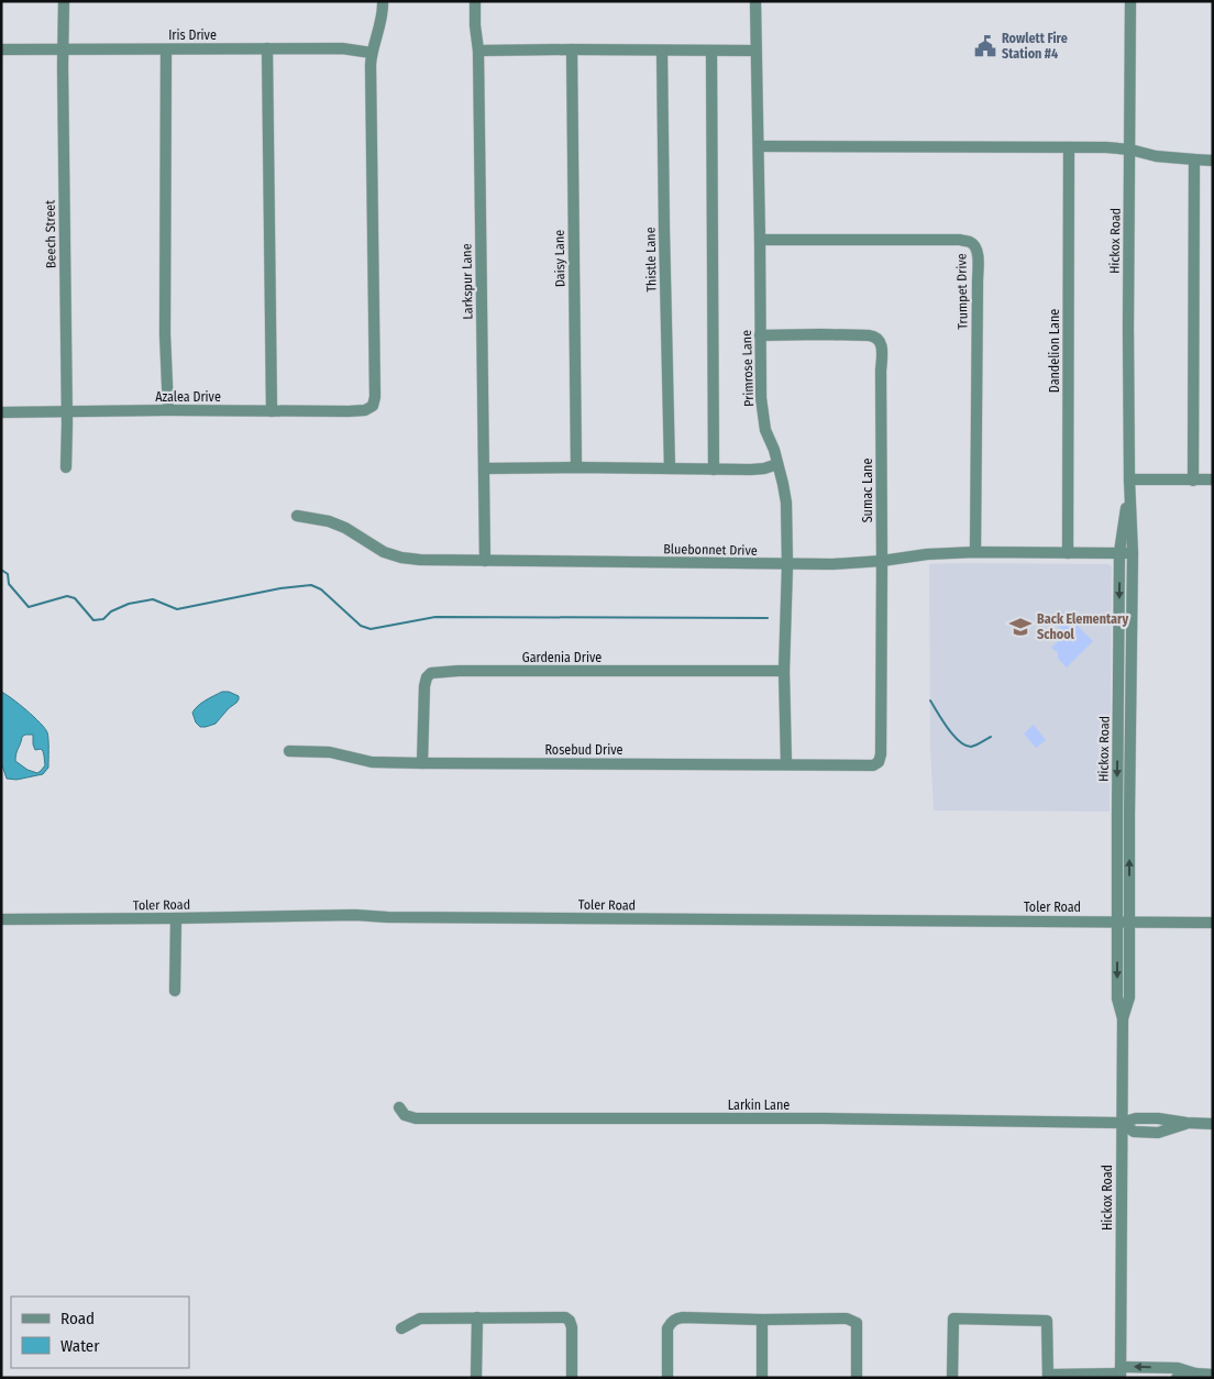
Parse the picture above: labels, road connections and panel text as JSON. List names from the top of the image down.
{
  "streets": {
    "street": [
      "Iris Drive",
      "Beech Street",
      "Hickox Road",
      "Daisy Lane",
      "Thistle Lane",
      "Larkspur Lane",
      "Trumpet Drive",
      "Dandelion Lane",
      "Primrose Lane",
      "Azalea Drive",
      "Sumac Lane",
      "Bluebonnet Drive",
      "Gardenia Drive",
      "Rosebud Drive",
      "Toler Road",
      "Larkin Lane"
    ]
  },
  "crossings": [
    ["Iris Drive", "Beech Street"],
    ["Iris Drive", "Azalea Drive"],
    ["Beech Street", "Azalea Drive"],
    ["Hickox Road", "Bluebonnet Drive"],
    ["Hickox Road", "Toler Road"],
    ["Hickox Road", "Larkin Lane"],
    ["Larkspur Lane", "Bluebonnet Drive"],
    ["Trumpet Drive", "Primrose Lane"],
    ["Trumpet Drive", "Bluebonnet Drive"],
    ["Dandelion Lane", "Bluebonnet Drive"],
    ["Primrose Lane", "Sumac Lane"],
    ["Primrose Lane", "Bluebonnet Drive"],
    ["Primrose Lane", "Gardenia Drive"],
    ["Primrose Lane", "Rosebud Drive"],
    ["Sumac Lane", "Bluebonnet Drive"],
    ["Sumac Lane", "Rosebud Drive"],
    ["Gardenia Drive", "Rosebud Drive"]
  ],
  "places": {
    "public building": ["Rowlett Fire Station #4"],
    "school or university": ["Back Elementary School"]
  },
  "legend": ["Road", "Water"]
}
